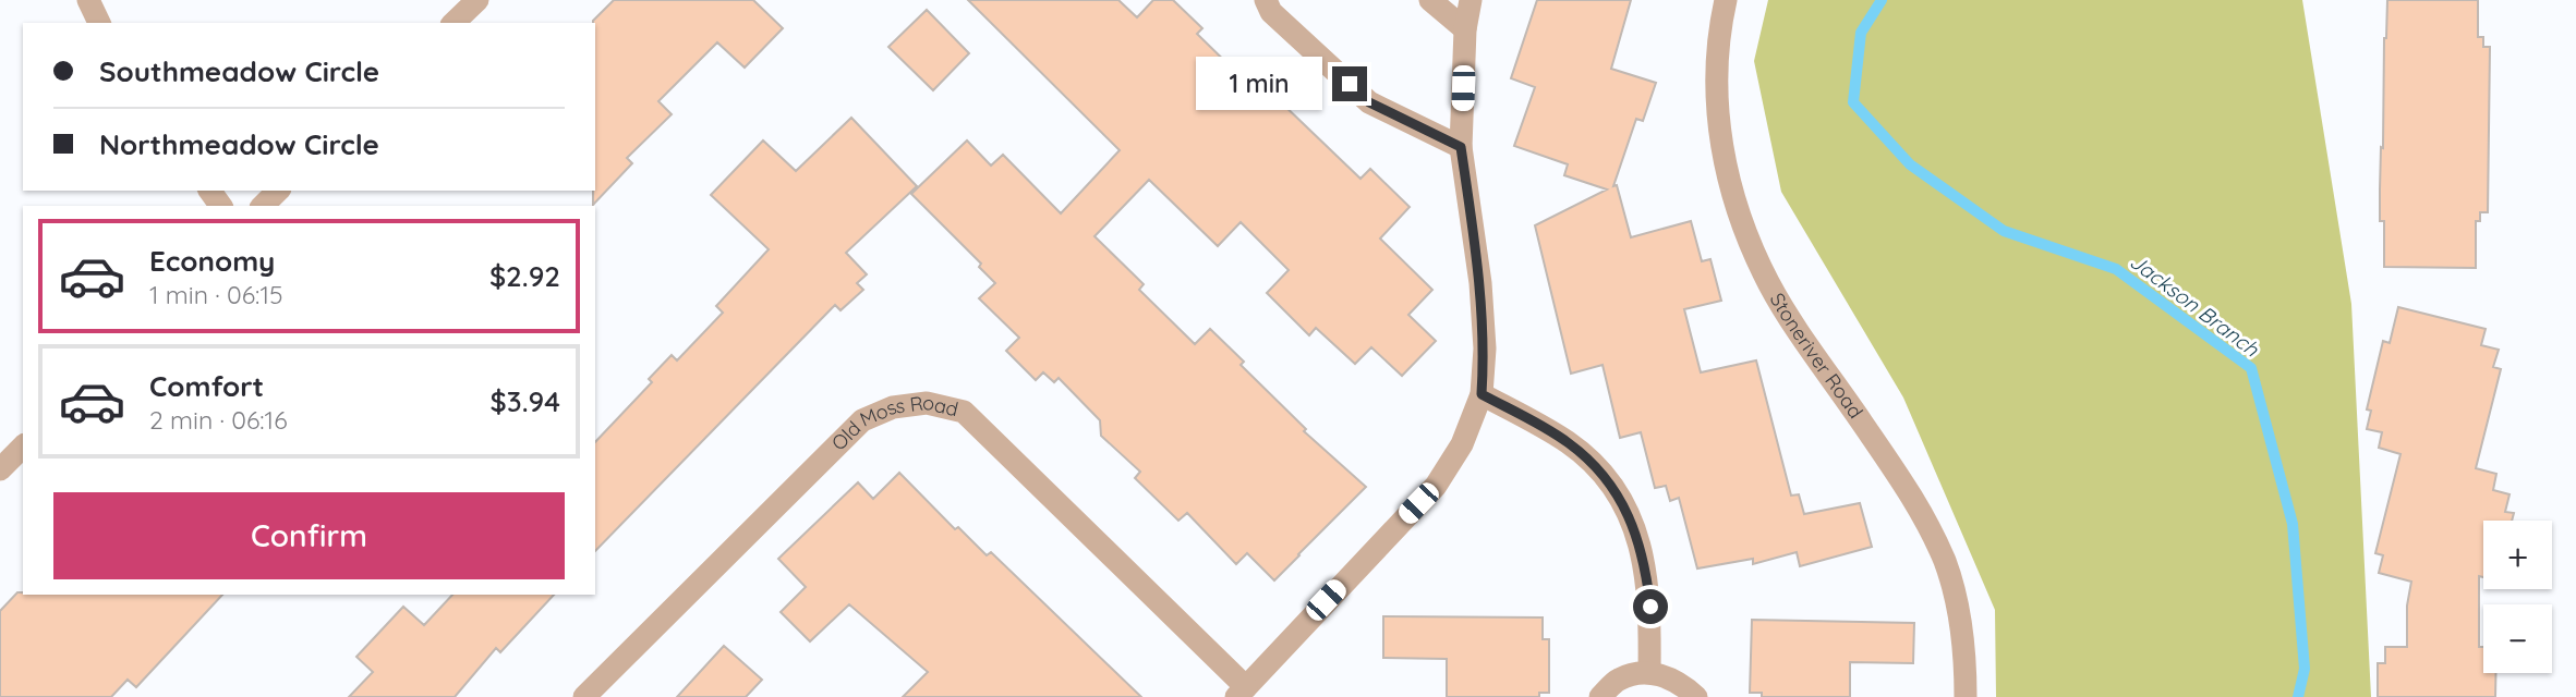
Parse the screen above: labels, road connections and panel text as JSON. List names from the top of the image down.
{
  "streets": {
    "street": ["Stoneriver Road", "Old Moss Road"]
  },
  "water": ["Jackson Branch"],
  "page": {
    "banner": ["Southmeadow Circle", "Northmeadow Circle"],
    "bubble": "1 min",
    "list": [
      {
        "name": "Economy",
        "note": "1 min · 06:15",
        "value": "$2.92"
      },
      {
        "name": "Comfort",
        "note": "2 min · 06:16",
        "value": "$3.94"
      }
    ],
    "buttons": "Confirm",
    "map_buttons": ["+", "−"]
  }
}
